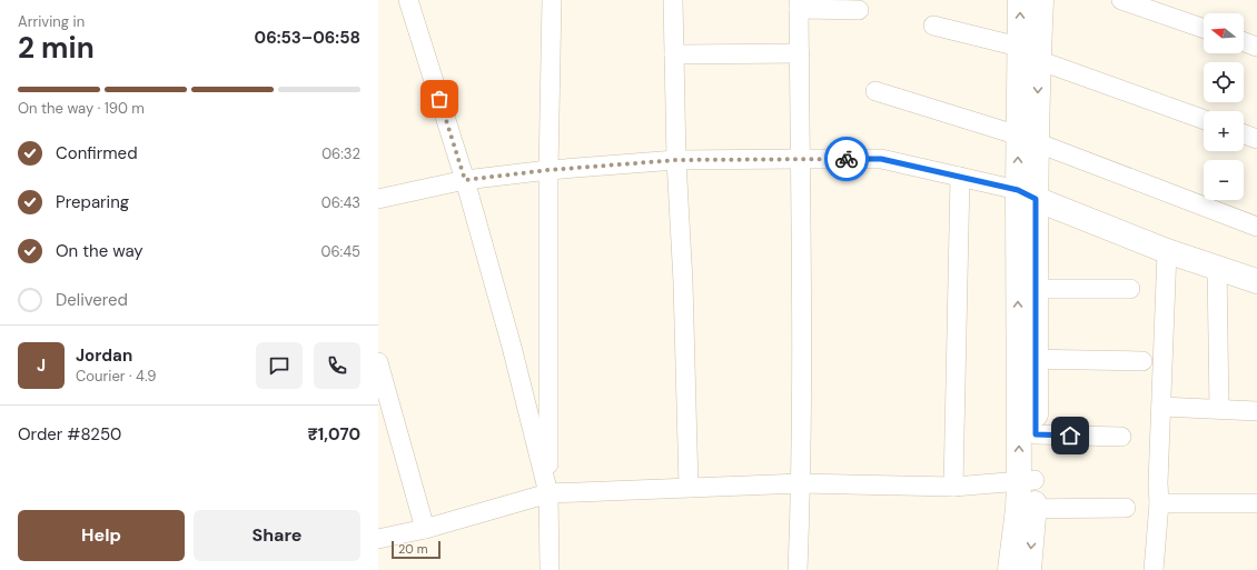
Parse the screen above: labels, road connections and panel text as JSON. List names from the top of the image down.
{
  "scale_bar": "20 m",
  "north": "left",
  "page": {
    "heading": ["2 min", "Arriving in", "06:53–06:58"],
    "panel": [
      "Jordan",
      "Courier · 4.9",
      "Order #8250",
      "₹1,070"
    ],
    "map_buttons": ["+", "−"],
    "bar": "On the way · 190 m",
    "list": [
      ["Confirmed", "06:32"],
      ["Preparing", "06:43"],
      ["On the way", "06:45"],
      "Delivered"
    ],
    "round": "J",
    "buttons": ["Help", "Share"],
    "scale": "20 m"
  }
}
